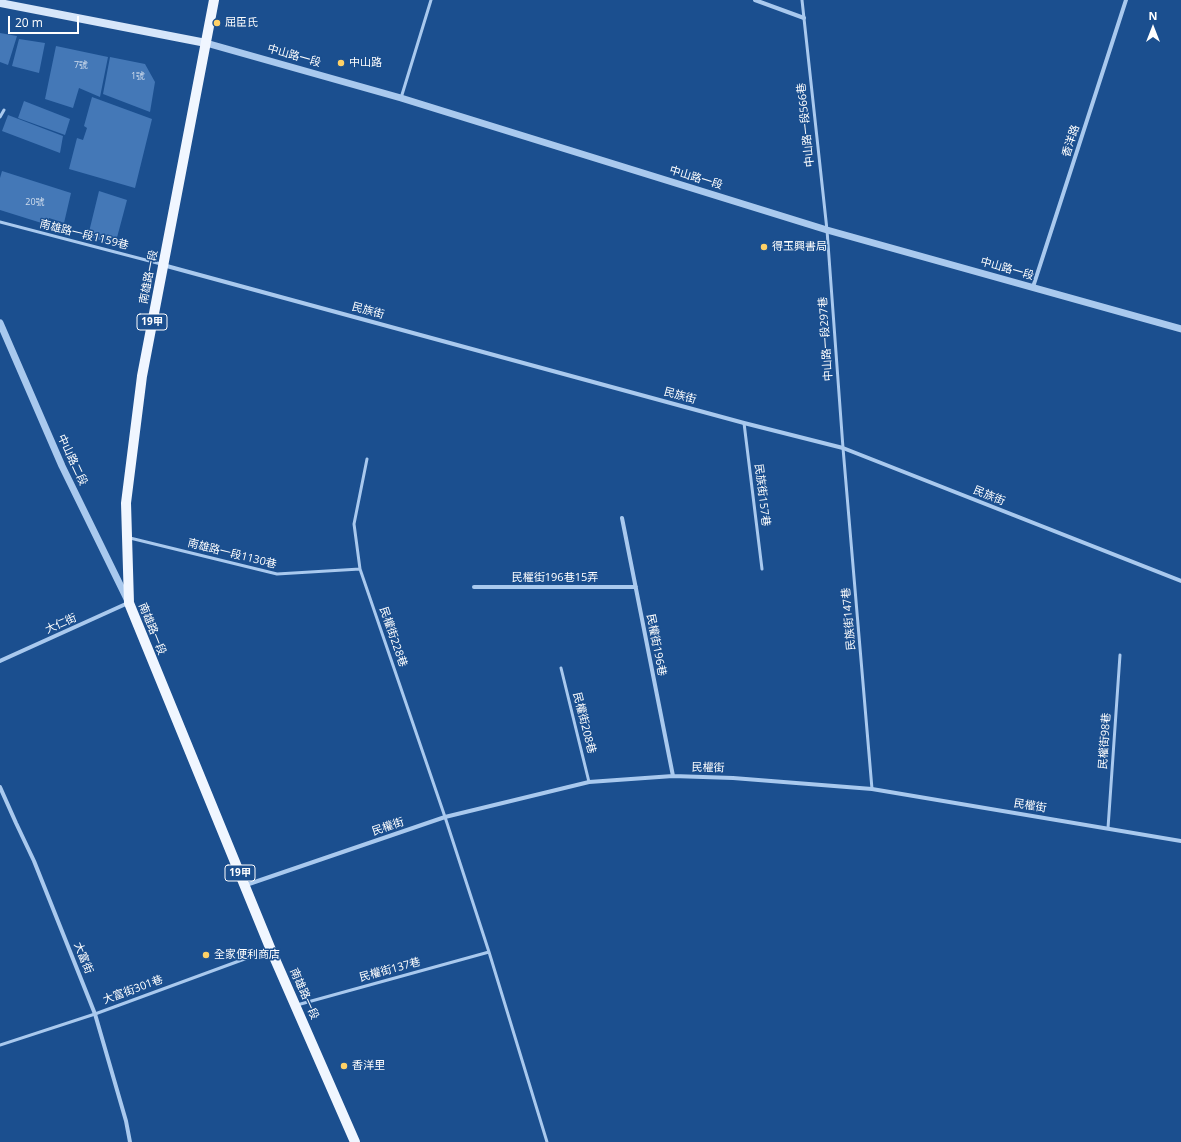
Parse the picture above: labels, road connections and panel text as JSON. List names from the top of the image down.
{
  "streets": {
    "main road": ["南雄路一段", "19甲"],
    "street": [
      "中山路一段",
      "香洋路",
      "民族街",
      "中山路二段",
      "民權街196巷15弄",
      "大仁街",
      "民權街196巷",
      "民權街",
      "大富街"
    ],
    "lane": [
      "中山路一段566巷",
      "南雄路一段1159巷",
      "中山路一段297巷",
      "民族街157巷",
      "南雄路一段1130巷",
      "民族街147巷",
      "民權街228巷",
      "民權街208巷",
      "民權街98巷",
      "民權街137巷",
      "大富街301巷"
    ]
  },
  "crossings": [
    ["中山路一段", "中山路一段566巷"],
    ["中山路一段", "香洋路"],
    ["中山路一段", "南雄路一段"],
    ["中山路一段", "19甲"],
    ["中山路一段", "中山路一段297巷"],
    ["中山路一段566巷", "中山路一段297巷"],
    ["南雄路一段1159巷", "南雄路一段"],
    ["南雄路一段1159巷", "民族街"],
    ["南雄路一段", "民族街"],
    ["南雄路一段", "19甲"],
    ["南雄路一段", "中山路二段"],
    ["南雄路一段", "南雄路一段1130巷"],
    ["南雄路一段", "大仁街"],
    ["南雄路一段", "民權街"],
    ["南雄路一段", "民權街137巷"],
    ["南雄路一段", "大富街301巷"],
    ["民族街", "中山路一段297巷"],
    ["民族街", "民族街157巷"],
    ["民族街", "民族街147巷"],
    ["中山路一段297巷", "民族街147巷"],
    ["中山路二段", "大仁街"],
    ["南雄路一段1130巷", "民權街228巷"],
    ["民權街196巷15弄", "民權街196巷"],
    ["民族街147巷", "民權街"],
    ["民權街228巷", "民權街"],
    ["民權街196巷", "民權街"],
    ["民權街208巷", "民權街"],
    ["民權街98巷", "民權街"],
    ["大富街", "大富街301巷"]
  ],
  "places": [
    "屈臣氏",
    "中山路",
    "得玉興書局",
    "全家便利商店",
    "香洋里"
  ],
  "house_numbers": ["7號", "1號", "20號"],
  "scale_bar": "20 m",
  "north": "top"
}
